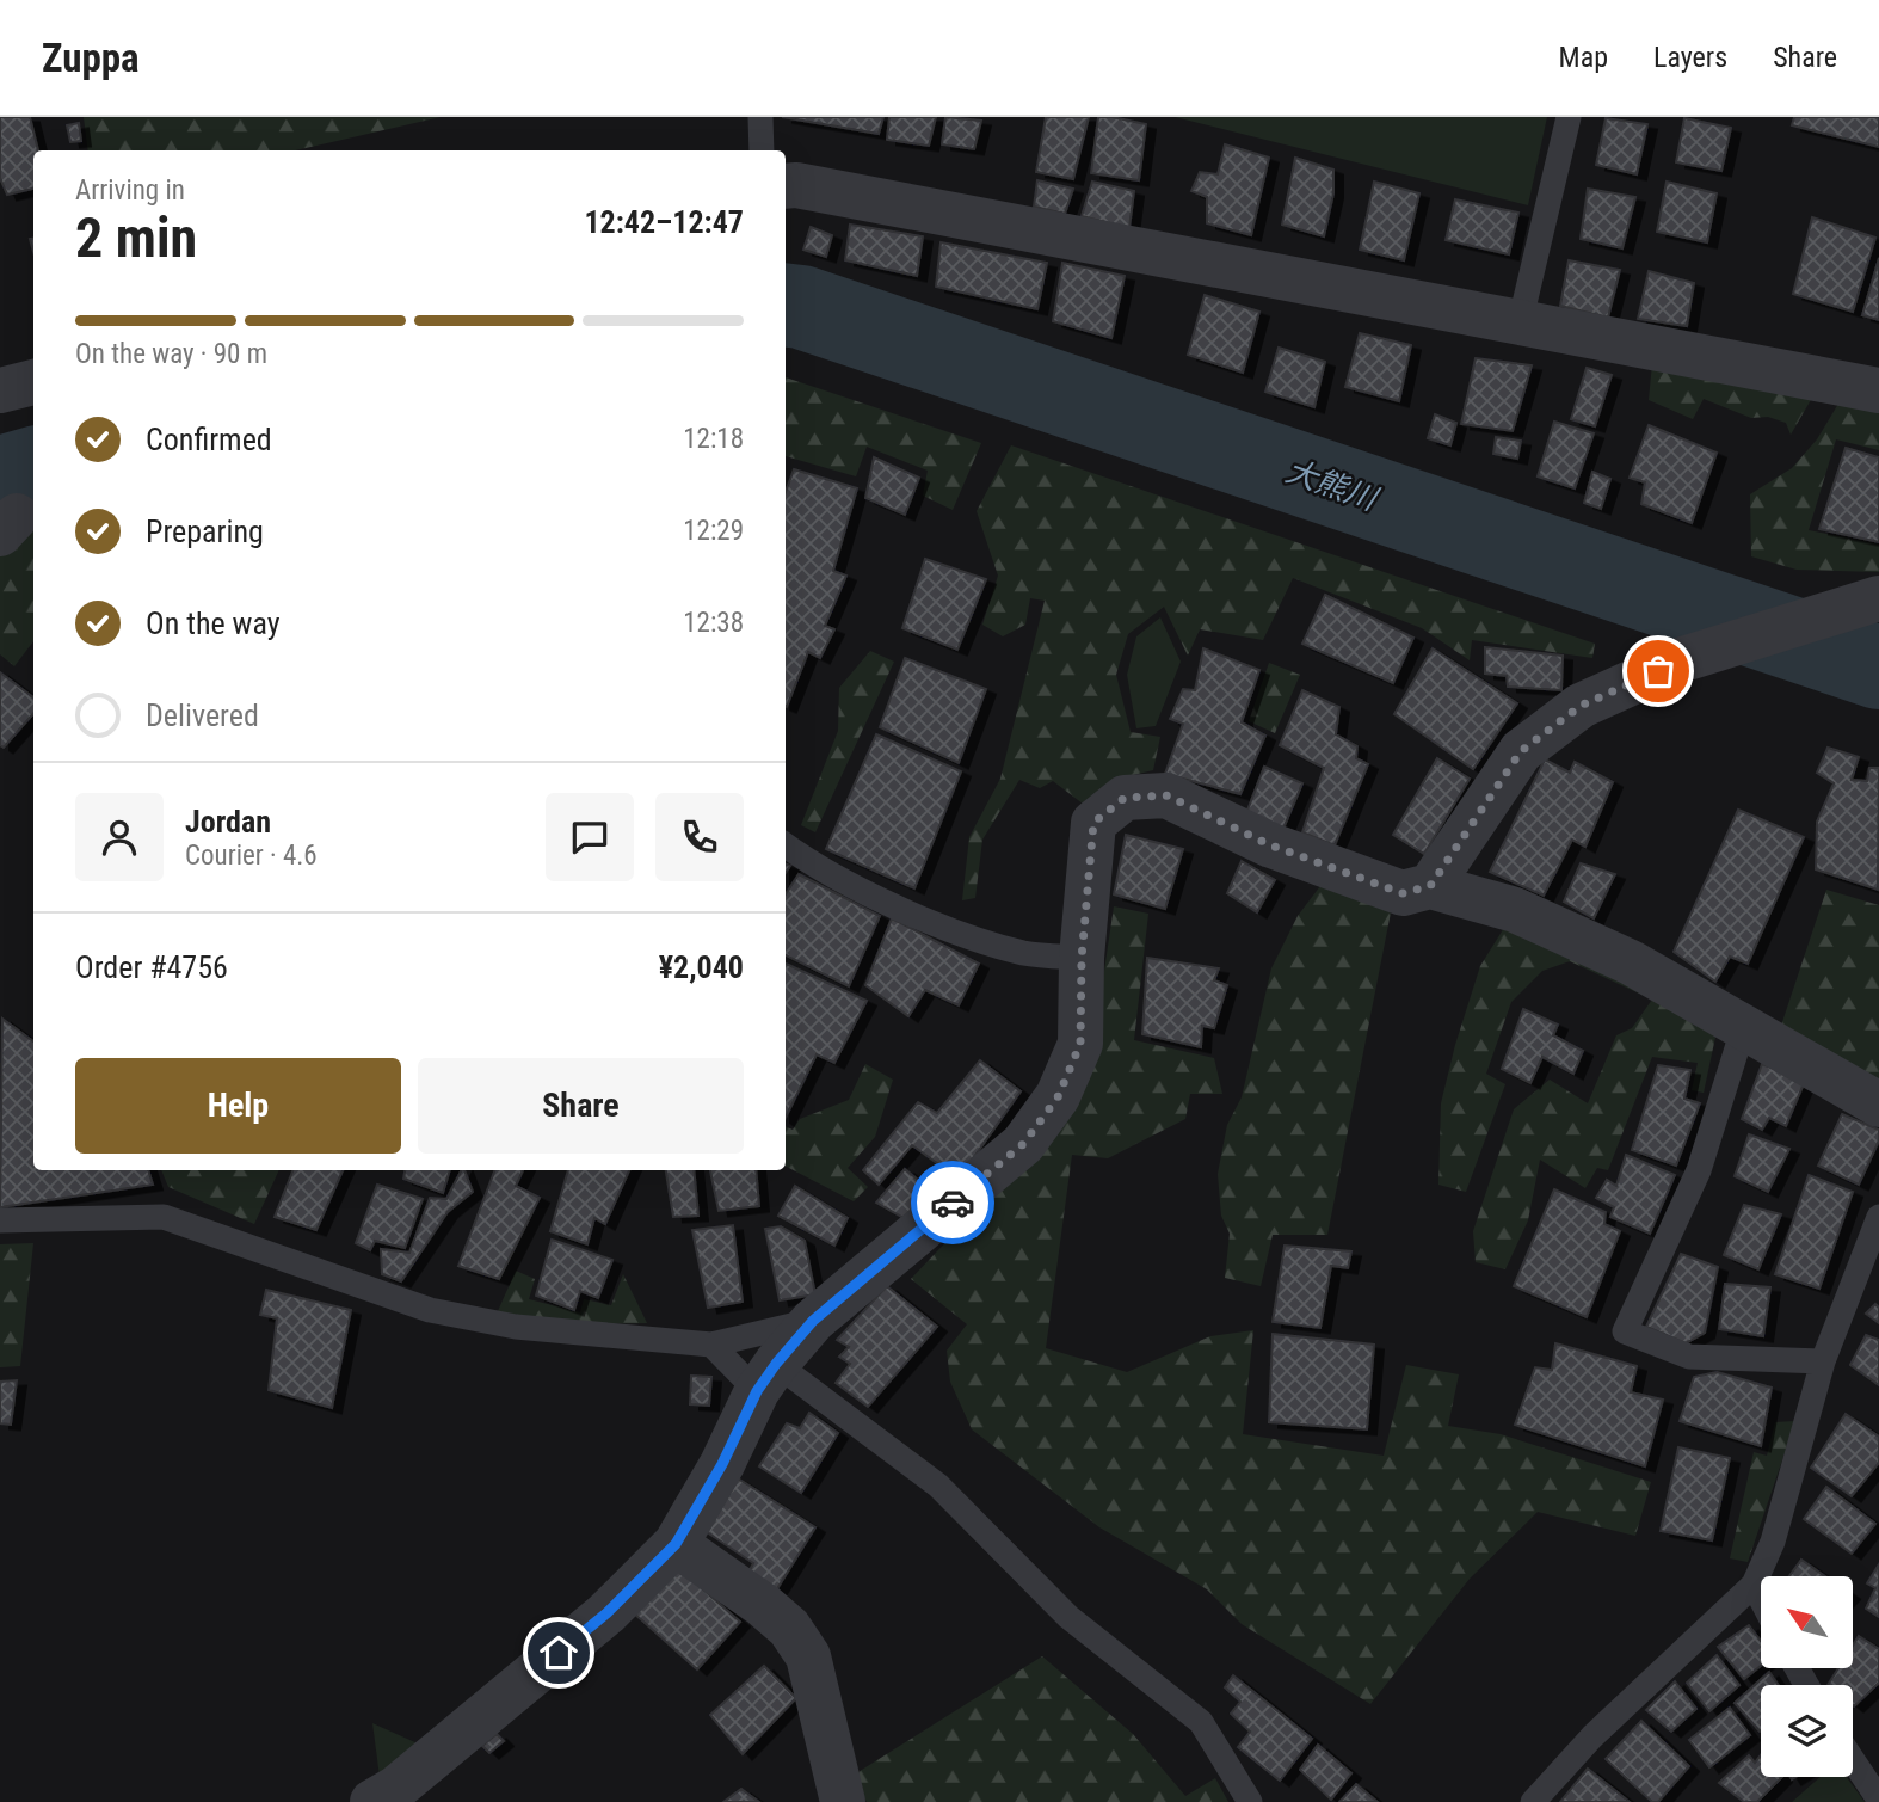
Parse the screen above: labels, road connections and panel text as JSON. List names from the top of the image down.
{
  "water": ["大熊川"],
  "north": "top left",
  "page": {
    "header": "Zuppa",
    "nav": ["Map", "Layers", "Share"],
    "heading": ["2 min", "Arriving in", "12:42–12:47"],
    "panel": [
      "Jordan",
      "Courier · 4.6",
      "Order #4756",
      "¥2,040"
    ],
    "bar": "On the way · 90 m",
    "list": [
      ["Confirmed", "12:18"],
      ["Preparing", "12:29"],
      ["On the way", "12:38"],
      "Delivered"
    ],
    "buttons": ["Help", "Share"]
  }
}
